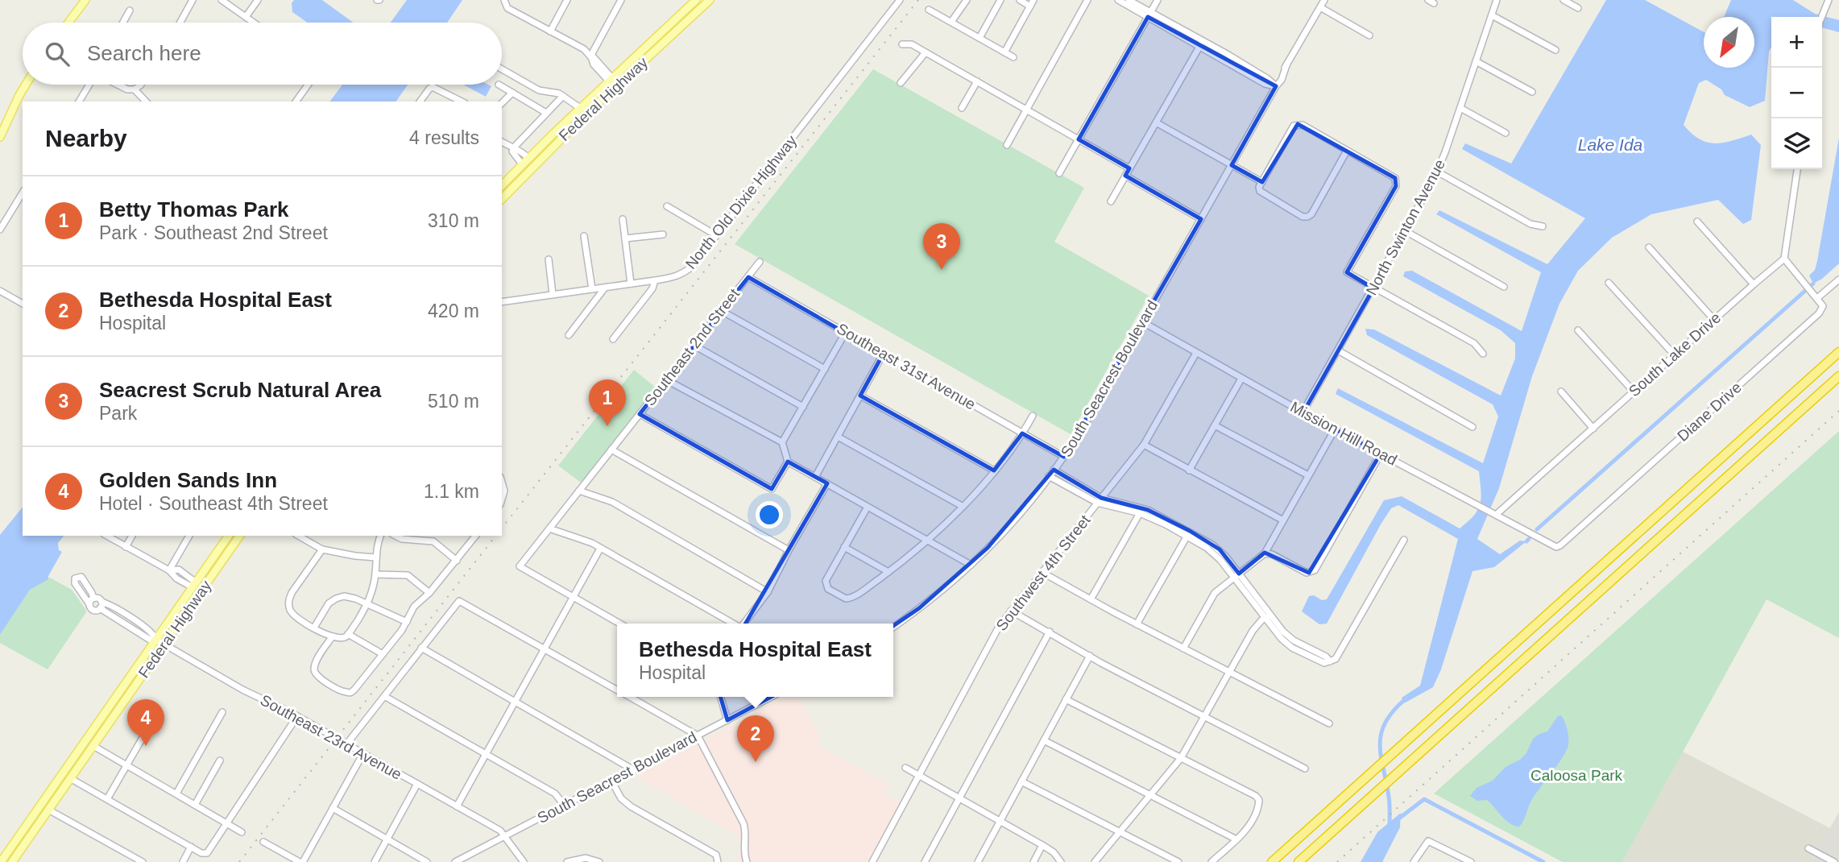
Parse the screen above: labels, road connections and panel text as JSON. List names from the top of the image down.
{
  "streets": {
    "main road": ["Federal Highway"],
    "street": [
      "North Old Dixie Highway",
      "North Swinton Avenue",
      "Southeast 2nd Street",
      "South Lake Drive",
      "Southeast 31st Avenue",
      "South Seacrest Boulevard",
      "Diane Drive",
      "Mission Hill Road",
      "Southwest 4th Street",
      "Southeast 23rd Avenue"
    ]
  },
  "crossings": [
    ["Federal Highway", "Southeast 23rd Avenue"],
    ["North Swinton Avenue", "Mission Hill Road"],
    ["Southeast 2nd Street", "Southeast 31st Avenue"],
    ["South Lake Drive", "Mission Hill Road"],
    ["Southeast 31st Avenue", "South Seacrest Boulevard"],
    ["South Seacrest Boulevard", "Mission Hill Road"],
    ["South Seacrest Boulevard", "Southeast 23rd Avenue"],
    ["Diane Drive", "Mission Hill Road"],
    ["Mission Hill Road", "Southwest 4th Street"]
  ],
  "water": ["Lake Ida"],
  "parks": ["Caloosa Park"],
  "north": "bottom left",
  "page": {
    "map_buttons": ["+", "−"],
    "search": "Search here",
    "heading": ["Nearby", "4 results"],
    "list": [
      {
        "mark": "1",
        "name": "Betty Thomas Park",
        "note": "Park · Southeast 2nd Street",
        "value": "310 m"
      },
      {
        "mark": "2",
        "name": "Bethesda Hospital East",
        "note": "Hospital",
        "value": "420 m"
      },
      {
        "mark": "3",
        "name": "Seacrest Scrub Natural Area",
        "note": "Park",
        "value": "510 m"
      },
      {
        "mark": "4",
        "name": "Golden Sands Inn",
        "note": "Hotel · Southeast 4th Street",
        "value": "1.1 km"
      }
    ],
    "pins": [
      "3",
      "1",
      "4",
      "2"
    ],
    "popup": ["Bethesda Hospital East", "Hospital"]
  }
}
